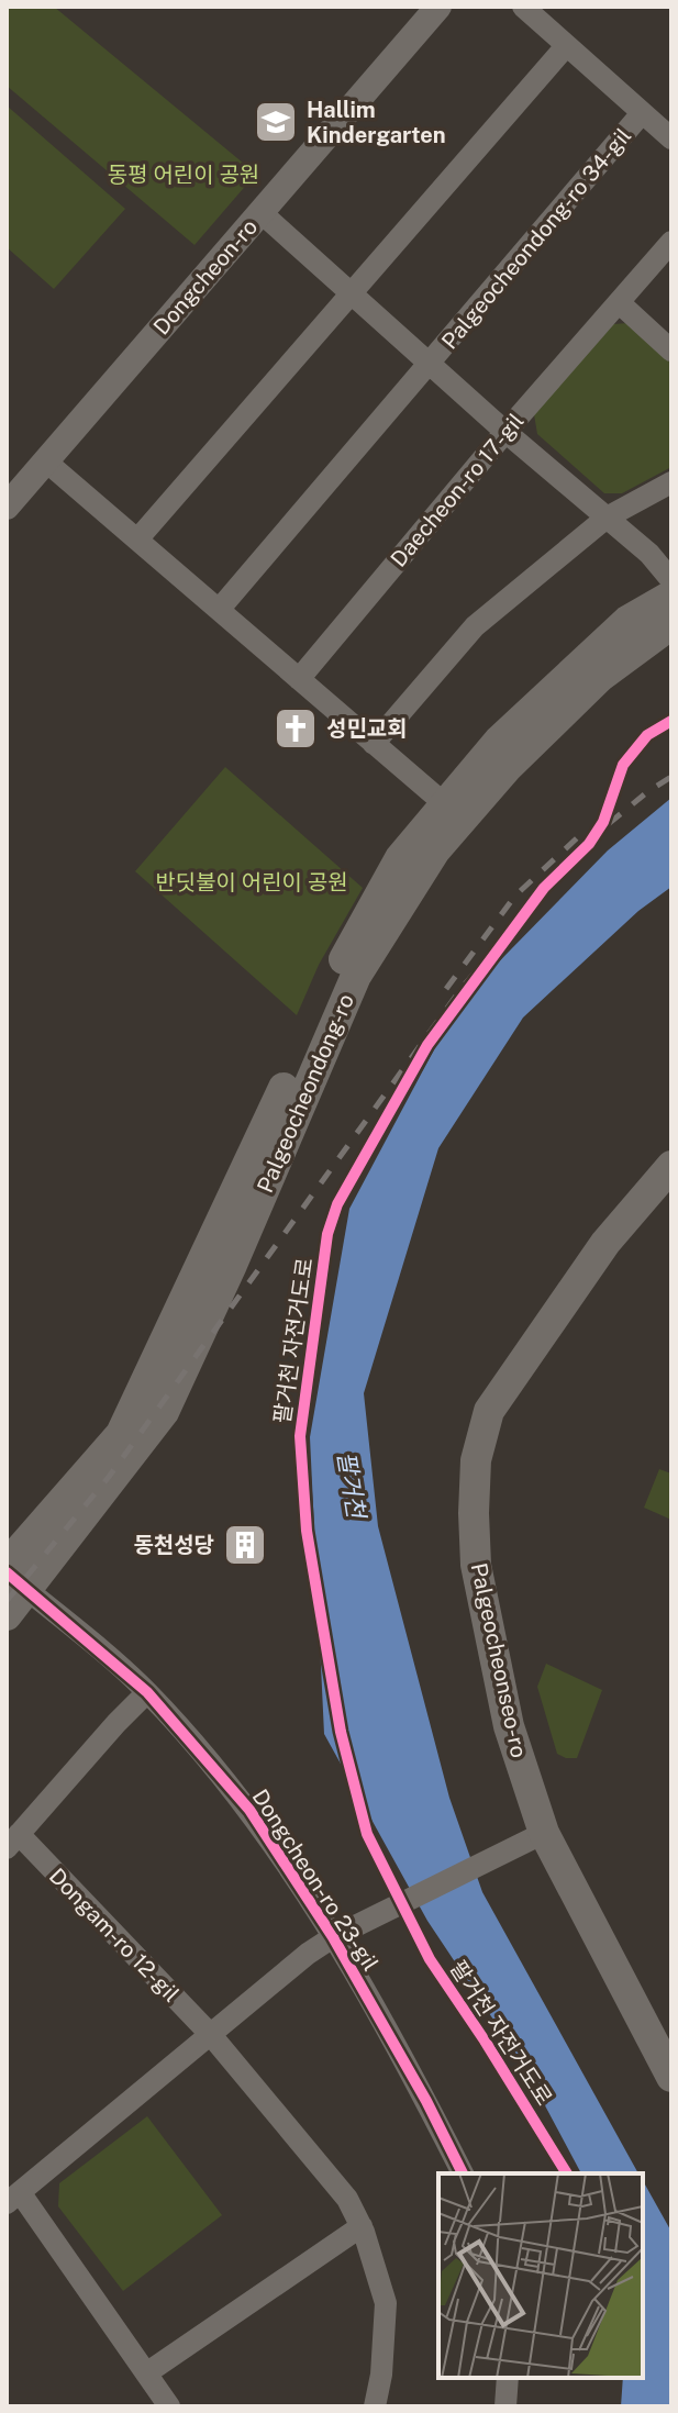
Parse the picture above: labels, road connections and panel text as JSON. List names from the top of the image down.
{
  "streets": {
    "main road": ["Palgeocheondong-ro", "Palgeocheonseo-ro"],
    "street": [
      "Palgeocheondong-ro 34-gil",
      "Dongcheon-ro",
      "Daecheon-ro 17-gil",
      "Dongcheon-ro 23-gil",
      "Dongam-ro 12-gil"
    ],
    "cycle path": ["팔거천 자전거도로"]
  },
  "crossings": [
    ["Palgeocheondong-ro 34-gil", "Dongcheon-ro"],
    ["Palgeocheondong-ro 34-gil", "Daecheon-ro 17-gil"],
    ["Palgeocheondong-ro", "Dongcheon-ro 23-gil"]
  ],
  "water": ["팔거천"],
  "parks": ["동평 어린이 공원", "반딧불이 어린이 공원"],
  "places": {
    "school or university": ["Hallim Kindergarten"],
    "church": ["성민교회"],
    "building": ["동천성당"]
  }
}
